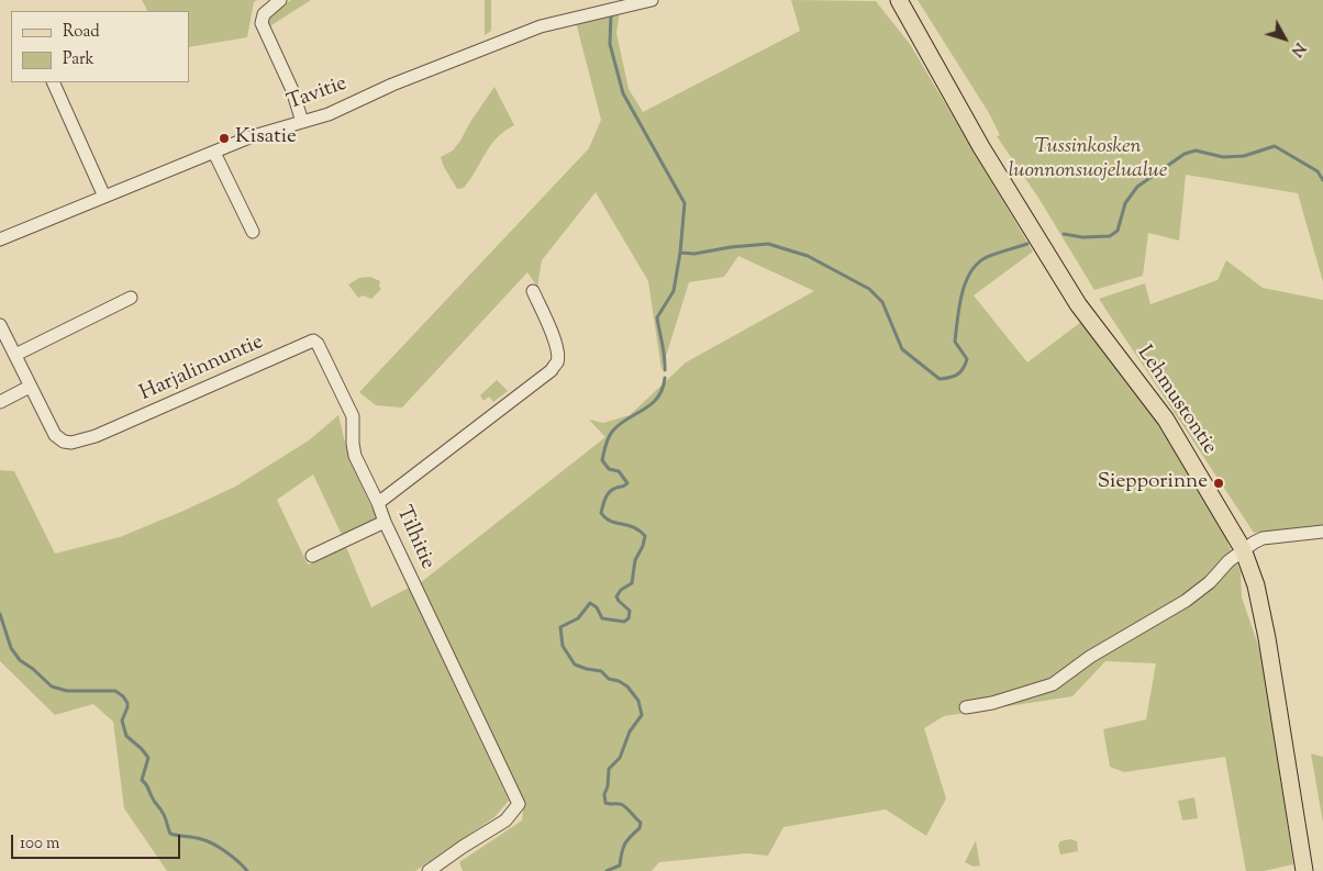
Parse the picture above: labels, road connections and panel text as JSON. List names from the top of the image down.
{
  "streets": {
    "main road": ["Lehmustontie"],
    "street": ["Tavitie", "Harjalinnuntie", "Tilhitie"]
  },
  "crossings": [
    ["Harjalinnuntie", "Tilhitie"]
  ],
  "parks": ["Tussinkosken luonnonsuojelualue"],
  "places": ["Kisatie", "Siepporinne"],
  "legend": ["Road", "Park"],
  "scale_bar": "100 m",
  "north": "bottom right"
}
